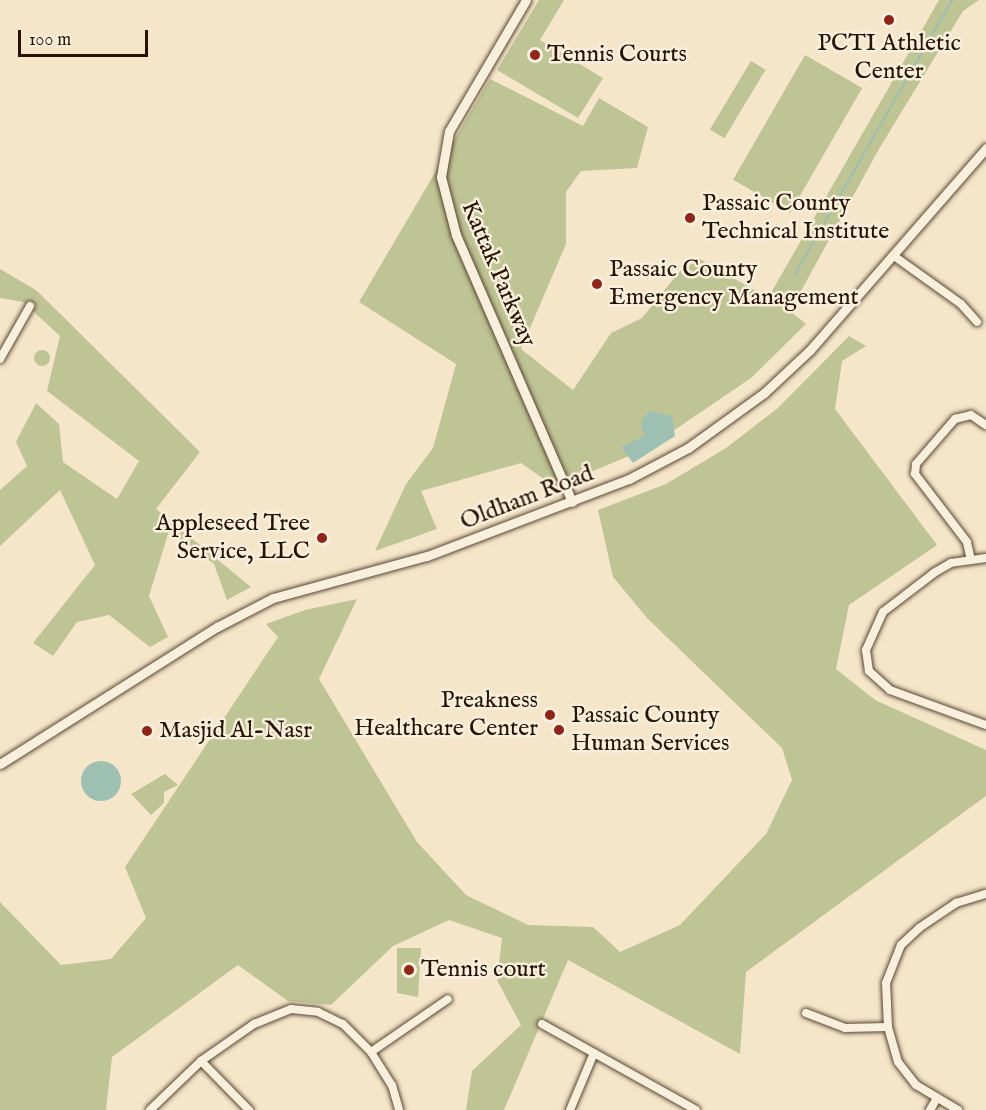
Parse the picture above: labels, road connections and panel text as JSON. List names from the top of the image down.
{
  "streets": {
    "street": ["Kattak Parkway", "Oldham Road"]
  },
  "crossings": [
    ["Kattak Parkway", "Oldham Road"]
  ],
  "places": [
    "PCTI Athletic Center",
    "Tennis Courts",
    "Passaic County Technical Institute",
    "Passaic County Emergency Management",
    "Appleseed Tree Service, LLC",
    "Preakness Healthcare Center",
    "Passaic County Human Services",
    "Masjid Al-Nasr",
    "Tennis court"
  ],
  "scale_bar": "100 m"
}
